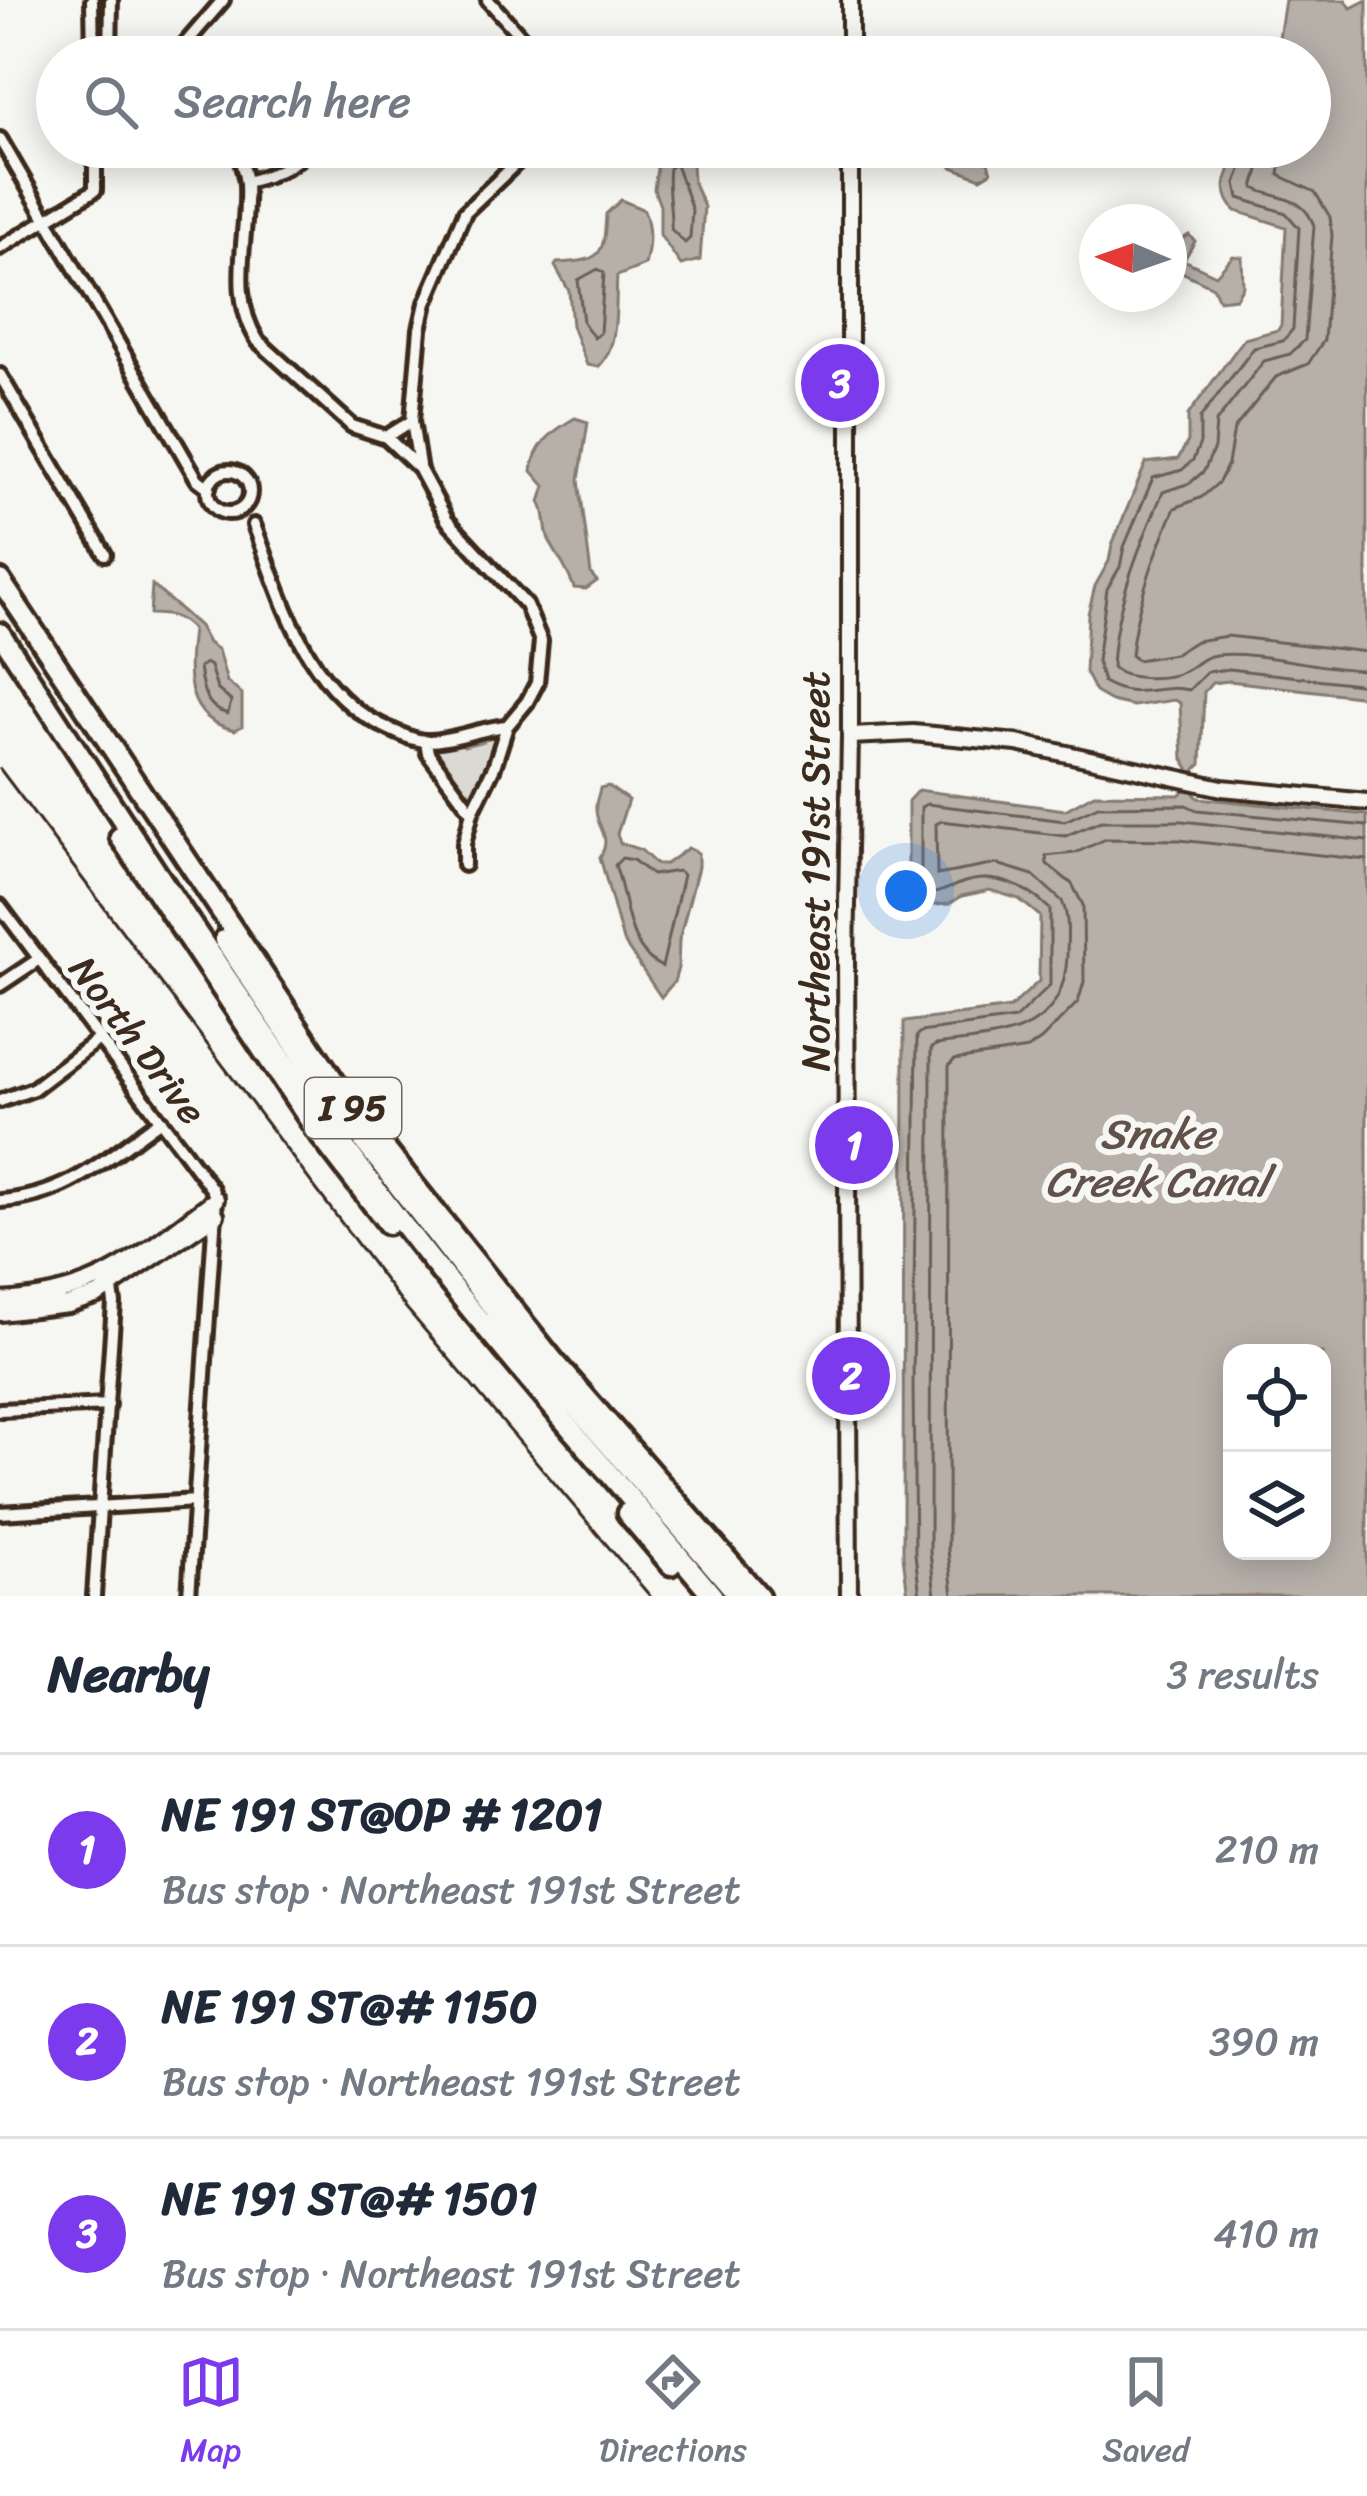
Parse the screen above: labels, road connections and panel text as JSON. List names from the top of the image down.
{
  "streets": {
    "highway": ["I 95"],
    "street": ["Northeast 191st Street", "North Drive"]
  },
  "water": ["Snake Creek Canal"],
  "north": "left",
  "page": {
    "search": "Search here",
    "pins": ["3", "1", "2"],
    "heading": ["Nearby", "3 results"],
    "list": [
      {
        "mark": "1",
        "name": "NE 191 ST@OP # 1201",
        "note": "Bus stop · Northeast 191st Street",
        "value": "210 m"
      },
      {
        "mark": "2",
        "name": "NE 191 ST@# 1150",
        "note": "Bus stop · Northeast 191st Street",
        "value": "390 m"
      },
      {
        "mark": "3",
        "name": "NE 191 ST@# 1501",
        "note": "Bus stop · Northeast 191st Street",
        "value": "410 m"
      }
    ],
    "nav": ["Map", "Directions", "Saved"]
  }
}
